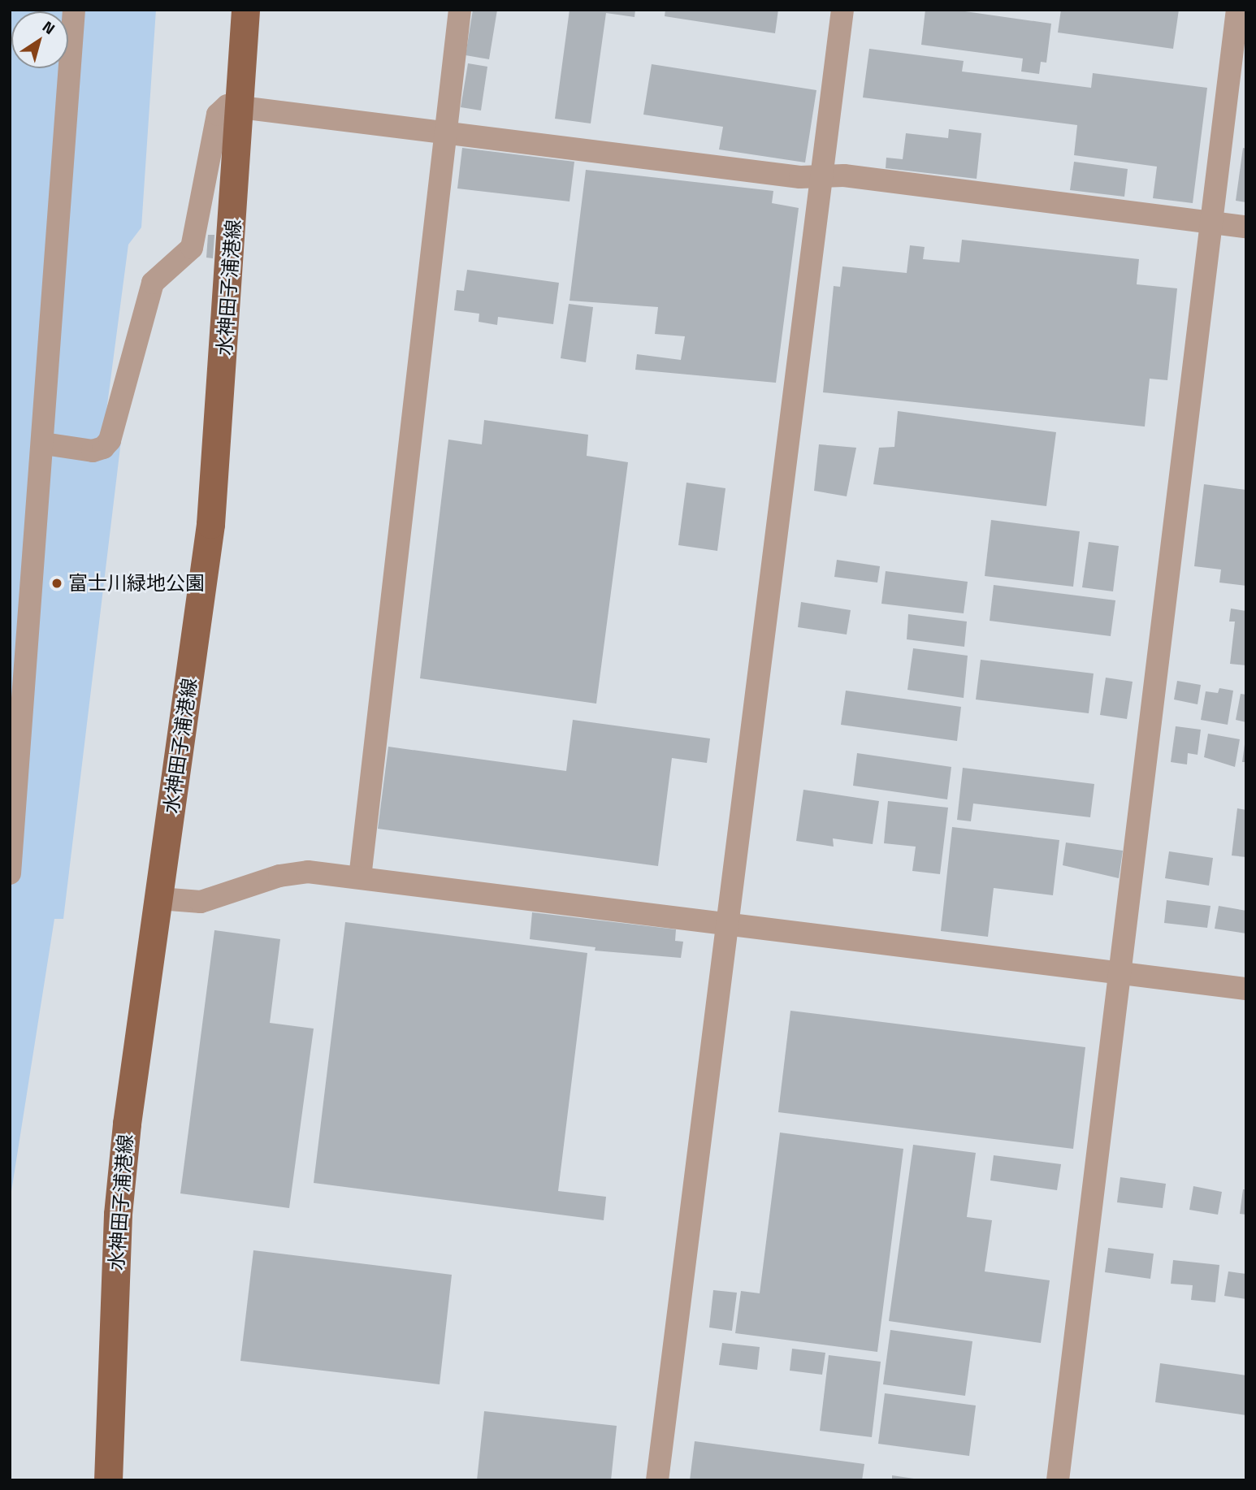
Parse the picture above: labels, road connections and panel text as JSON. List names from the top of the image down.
{
  "streets": {
    "main road": ["水神田子浦港線"]
  },
  "places": ["富士川緑地公園"],
  "north": "top right"
}
